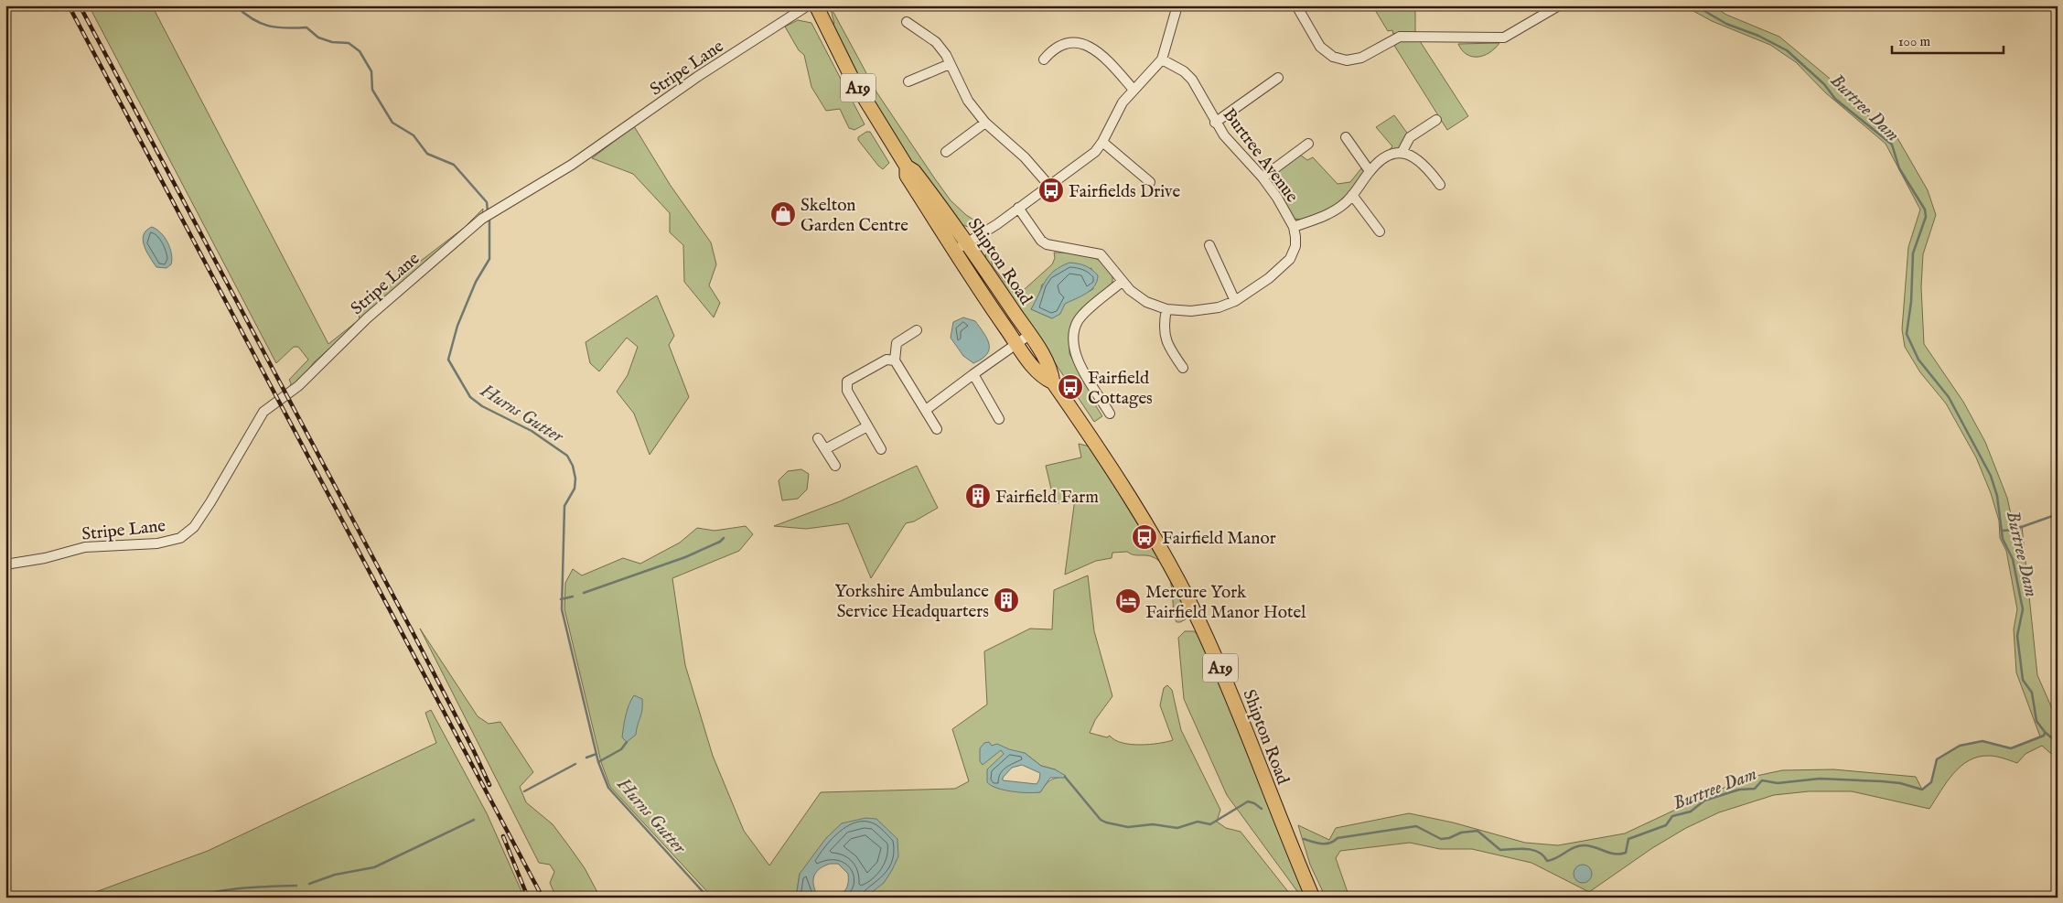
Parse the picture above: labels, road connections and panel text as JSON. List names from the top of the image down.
{
  "streets": {
    "highway": ["A19", "Shipton Road"],
    "street": ["Stripe Lane", "Burtree Avenue"]
  },
  "crossings": [
    ["A19", "Shipton Road"]
  ],
  "water": ["Burtree Dam", "Hurns Gutter"],
  "places": {
    "bus stop": ["Fairfields Drive", "Fairfield Cottages", "Fairfield Manor"],
    "shop": ["Skelton Garden Centre"],
    "building": ["Fairfield Farm", "Yorkshire Ambulance Service Headquarters"],
    "hotel": ["Mercure York Fairfield Manor Hotel"]
  },
  "scale_bar": "100 m"
}
